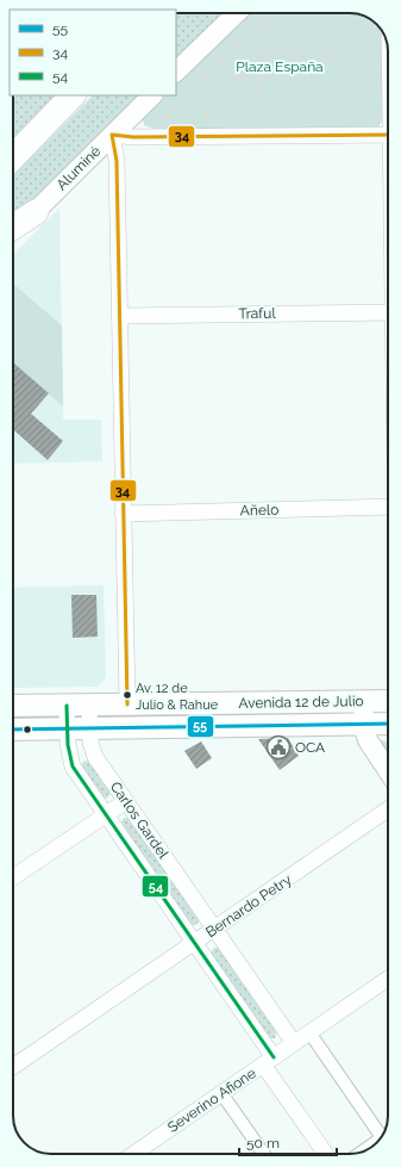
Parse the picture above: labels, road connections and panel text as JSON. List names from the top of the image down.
{
  "streets": {
    "main road": ["Avenida 12 de Julio"],
    "street": [
      "Aluminé",
      "Traful",
      "Añelo",
      "Carlos Gardel",
      "Bernardo Petry",
      "Severino Afione"
    ]
  },
  "crossings": [
    ["Avenida 12 de Julio", "Carlos Gardel"],
    ["Carlos Gardel", "Bernardo Petry"],
    ["Carlos Gardel", "Severino Afione"]
  ],
  "parks": ["Plaza España"],
  "places": {
    "other": ["Av. 12 de Julio & Rahue"],
    "public building": ["OCA"]
  },
  "lines": ["transit line 34", "transit line 54", "transit line 55"],
  "legend": ["55", "34", "54"],
  "scale_bar": "50 m"
}
